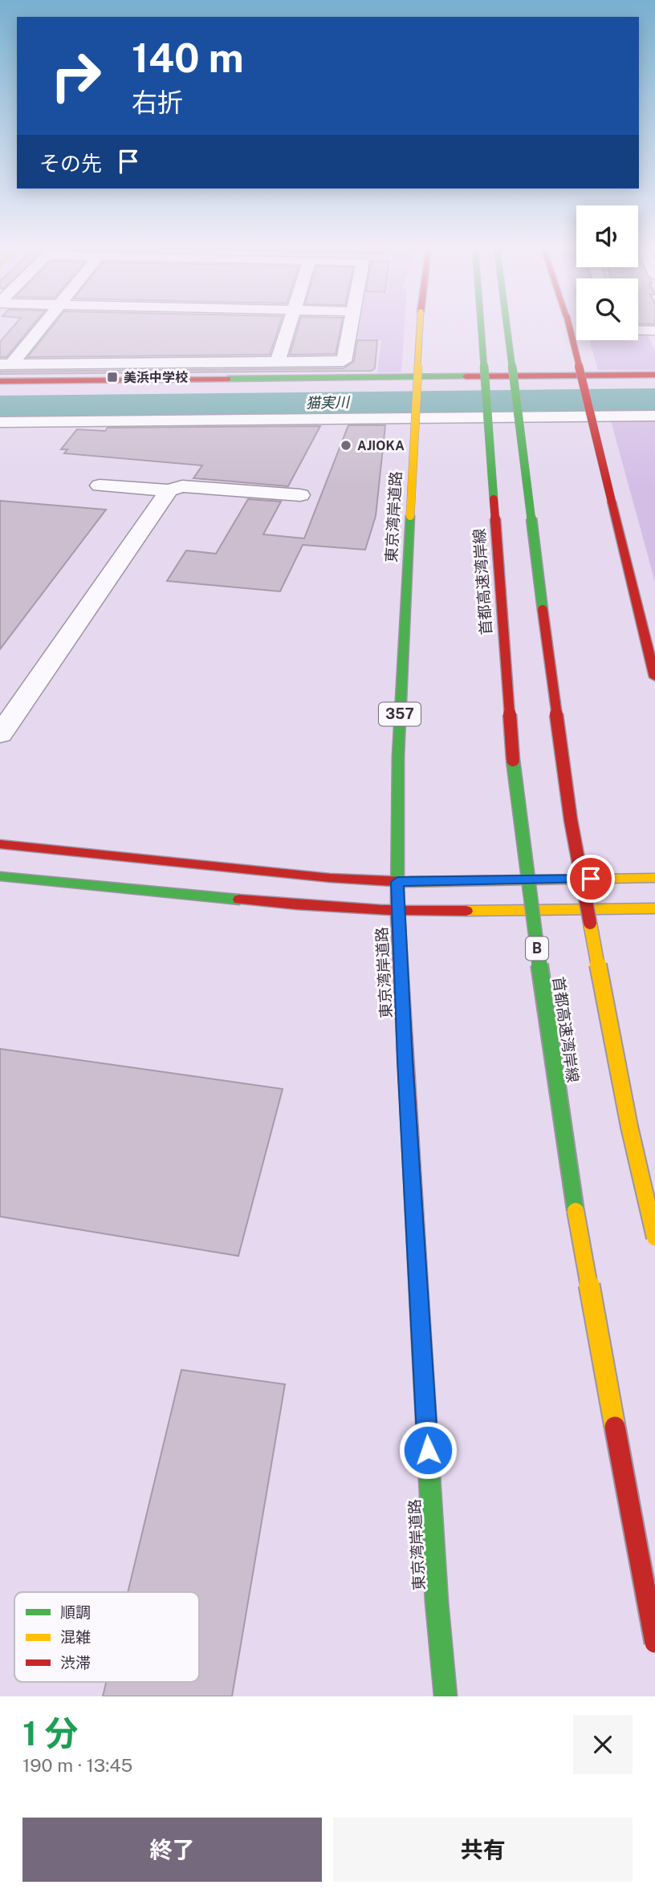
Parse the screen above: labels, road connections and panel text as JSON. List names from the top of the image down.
{
  "streets": {
    "main road": [
      "東京湾岸道路",
      "首都高速湾岸線",
      "357",
      "B"
    ]
  },
  "water": ["猫実川"],
  "places": {
    "transit": ["美浜中学校"],
    "other": ["AJIOKA"]
  },
  "legend": ["順調", "混雑", "渋滞"],
  "page": {
    "turn": ["140 m", "右折"],
    "then": "その先",
    "heading": ["1 分", "190 m · 13:45"],
    "buttons": ["終了", "共有"]
  }
}
